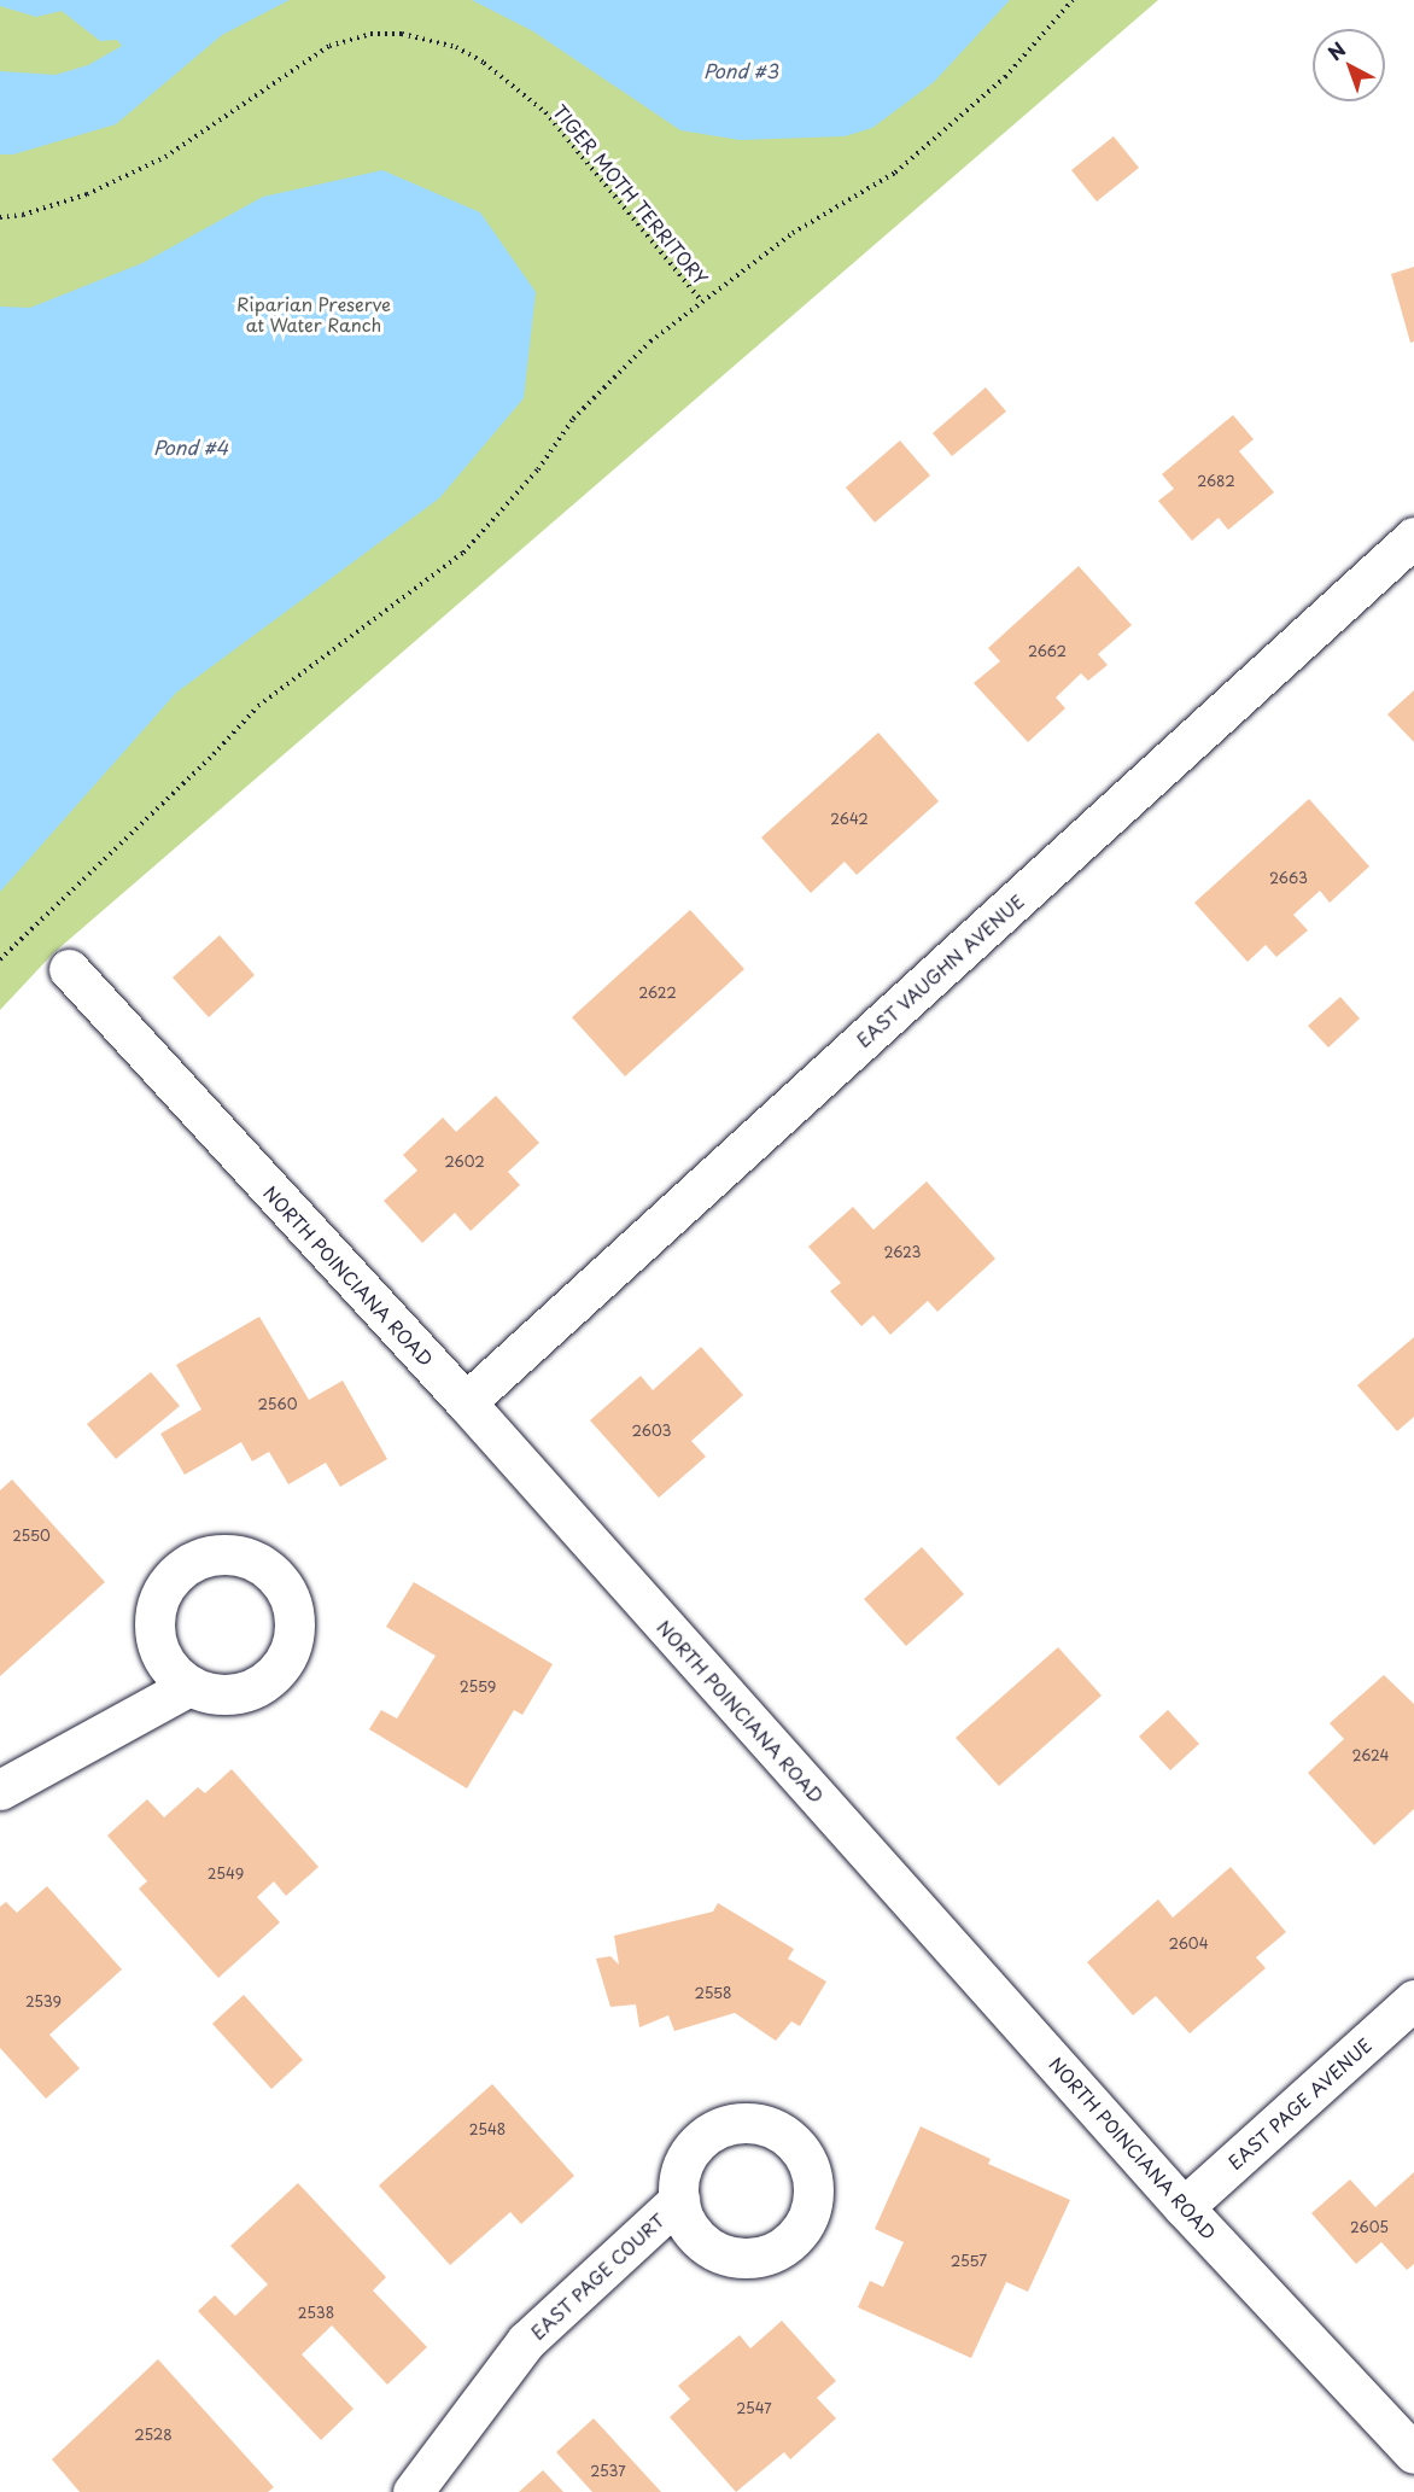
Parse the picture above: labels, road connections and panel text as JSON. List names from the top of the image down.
{
  "streets": {
    "street": [
      "EAST VAUGHN AVENUE",
      "NORTH POINCIANA ROAD",
      "EAST PAGE AVENUE",
      "EAST PAGE COURT"
    ],
    "path": ["TIGER MOTH TERRITORY"]
  },
  "crossings": [
    ["EAST VAUGHN AVENUE", "NORTH POINCIANA ROAD"],
    ["NORTH POINCIANA ROAD", "EAST PAGE AVENUE"]
  ],
  "water": ["Pond #3", "Pond #4"],
  "parks": ["Riparian Preserve at Water Ranch"],
  "house_numbers": [
    "2682",
    "2662",
    "2642",
    "2663",
    "2622",
    "2602",
    "2623",
    "2560",
    "2603",
    "2550",
    "2559",
    "2624",
    "2549",
    "2604",
    "2558",
    "2539",
    "2548",
    "2605",
    "2557",
    "2538",
    "2547",
    "2528",
    "2537"
  ],
  "north": "top left"
}
